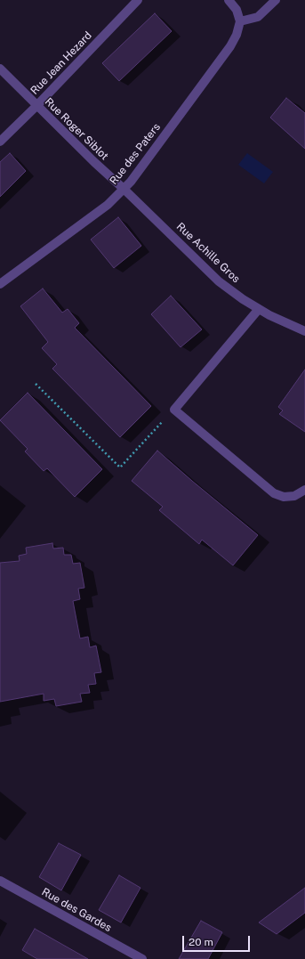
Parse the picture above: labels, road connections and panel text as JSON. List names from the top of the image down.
{
  "streets": {
    "street": [
      "Rue Jean Hezard",
      "Rue Roger Siblot",
      "Rue des Paters",
      "Rue Achille Gros",
      "Rue des Gardes"
    ]
  },
  "crossings": [
    ["Rue Jean Hezard", "Rue Roger Siblot"],
    ["Rue Roger Siblot", "Rue des Paters"],
    ["Rue Roger Siblot", "Rue Achille Gros"],
    ["Rue des Paters", "Rue Achille Gros"]
  ],
  "scale_bar": "20 m"
}
